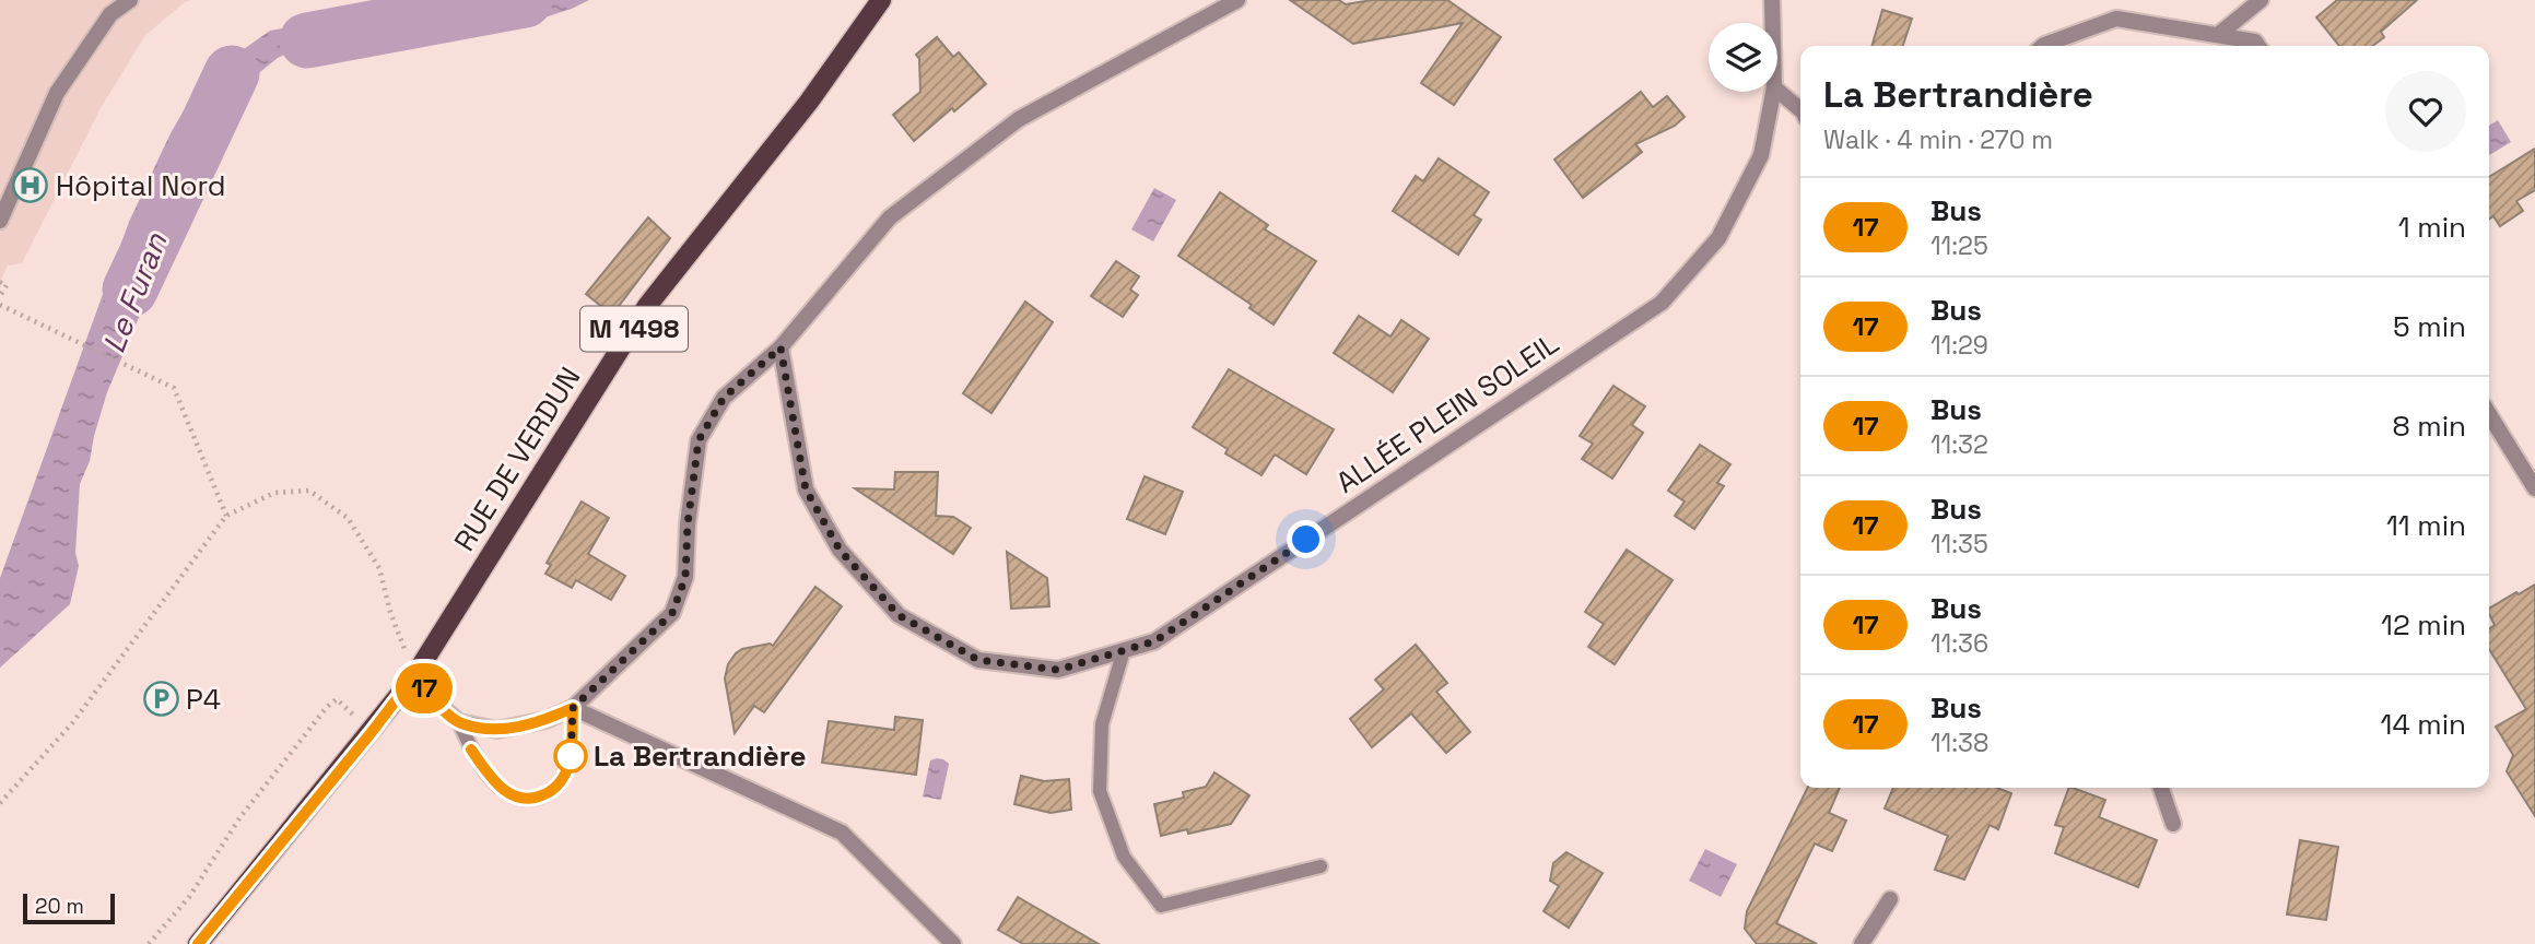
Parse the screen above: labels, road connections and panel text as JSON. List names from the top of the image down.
{
  "streets": {
    "main road": ["M 1498", "RUE DE VERDUN"],
    "street": ["ALLÉE PLEIN SOLEIL"]
  },
  "water": ["Le Furan"],
  "places": {
    "hospital": ["Hôpital Nord"],
    "parking": ["P4"],
    "other": ["La Bertrandière"]
  },
  "lines": ["bus line 17"],
  "scale_bar": "20 m",
  "page": {
    "on_map": "17",
    "heading": ["La Bertrandière", "Walk · 4 min · 270 m"],
    "list": [
      {
        "mark": "17",
        "name": "Bus",
        "note": "11:25",
        "value": "1 min"
      },
      {
        "mark": "17",
        "name": "Bus",
        "note": "11:29",
        "value": "5 min"
      },
      {
        "mark": "17",
        "name": "Bus",
        "note": "11:32",
        "value": "8 min"
      },
      {
        "mark": "17",
        "name": "Bus",
        "note": "11:35",
        "value": "11 min"
      },
      {
        "mark": "17",
        "name": "Bus",
        "note": "11:36",
        "value": "12 min"
      },
      {
        "mark": "17",
        "name": "Bus",
        "note": "11:38",
        "value": "14 min"
      }
    ],
    "scale": "20 m"
  }
}
